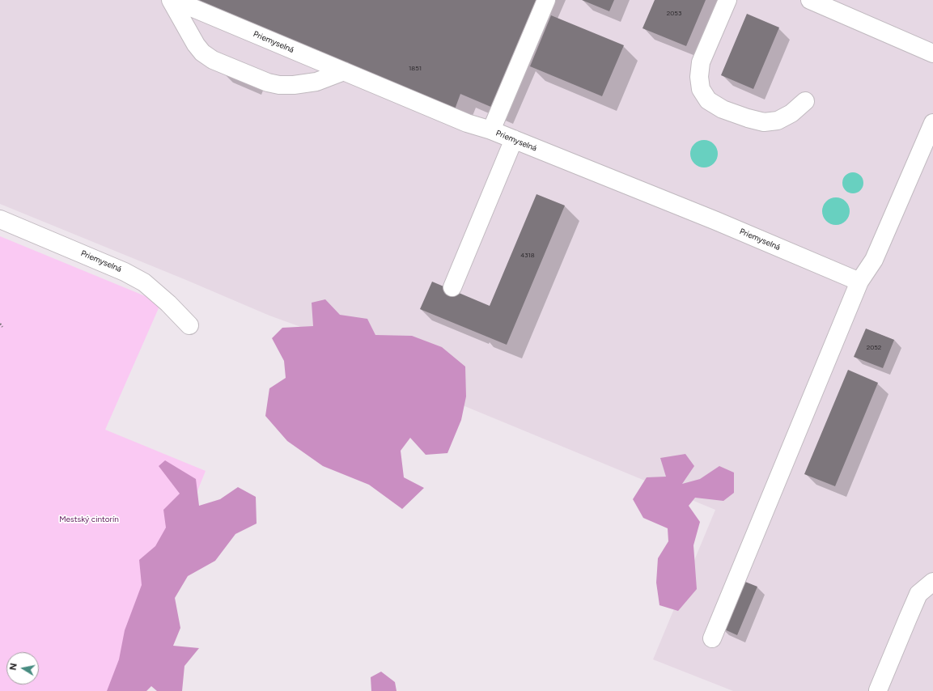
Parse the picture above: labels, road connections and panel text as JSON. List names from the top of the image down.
{
  "streets": {
    "street": ["Priemyselná"]
  },
  "parks": ["Mestský cintorín"],
  "house_numbers": [
    "2053",
    "1851",
    "4318",
    "2052"
  ],
  "north": "left"
}
